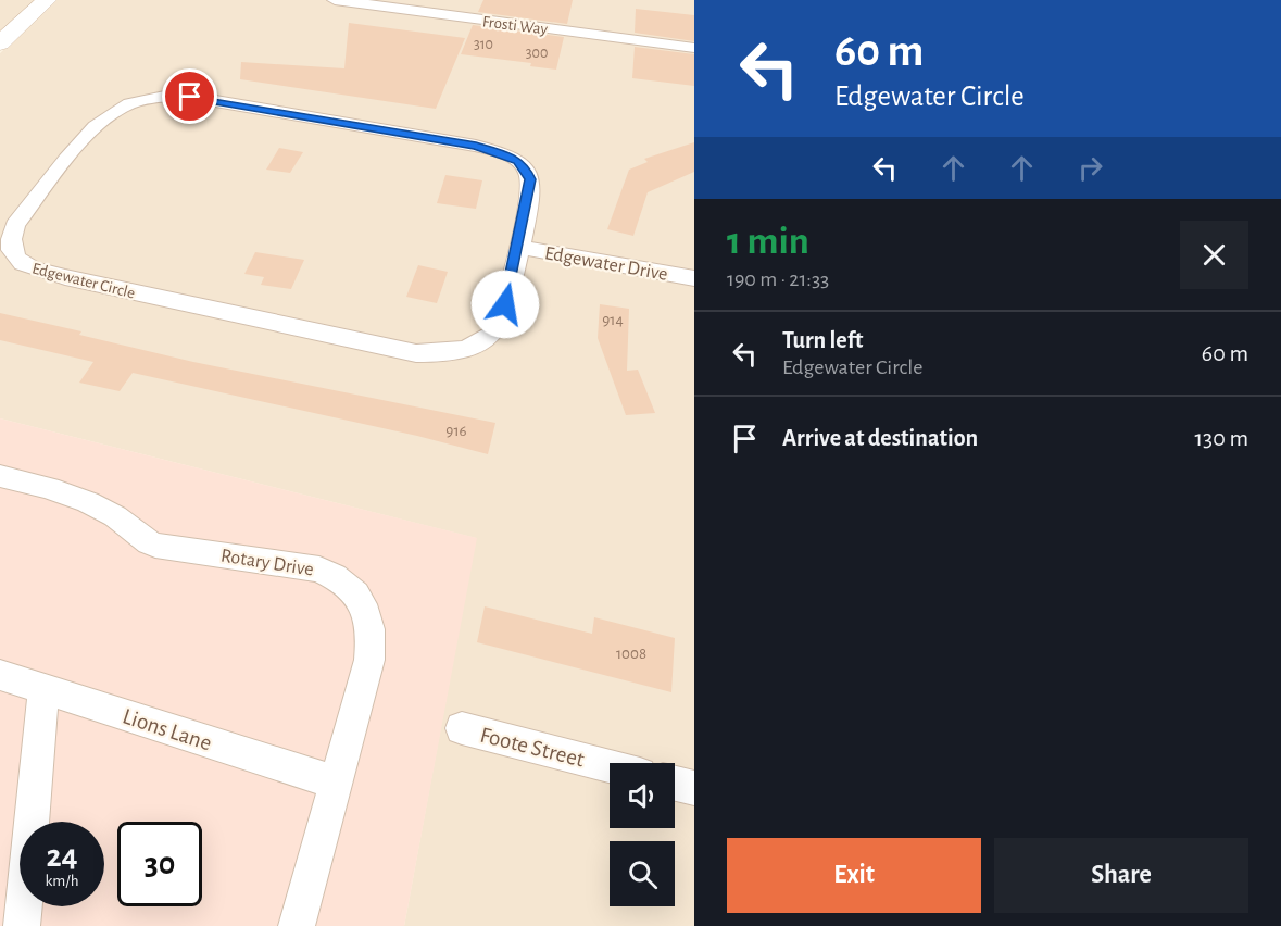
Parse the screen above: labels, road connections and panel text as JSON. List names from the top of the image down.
{
  "streets": {
    "street": [
      "Frosti Way",
      "Edgewater Drive",
      "Edgewater Circle",
      "Rotary Drive",
      "Lions Lane",
      "Foote Street"
    ]
  },
  "crossings": [
    ["Edgewater Drive", "Edgewater Circle"],
    ["Rotary Drive", "Lions Lane"]
  ],
  "house_numbers": [
    "310",
    "300",
    "914",
    "916",
    "1008"
  ],
  "page": {
    "turn": ["60 m", "Edgewater Circle"],
    "heading": ["1 min", "190 m · 21:33"],
    "list": [
      {
        "name": "Turn left",
        "note": "Edgewater Circle",
        "value": "60 m"
      },
      {
        "name": "Arrive at destination",
        "value": "130 m"
      }
    ],
    "speed": "24 km/h",
    "limit": "30",
    "buttons": ["Exit", "Share"]
  }
}
